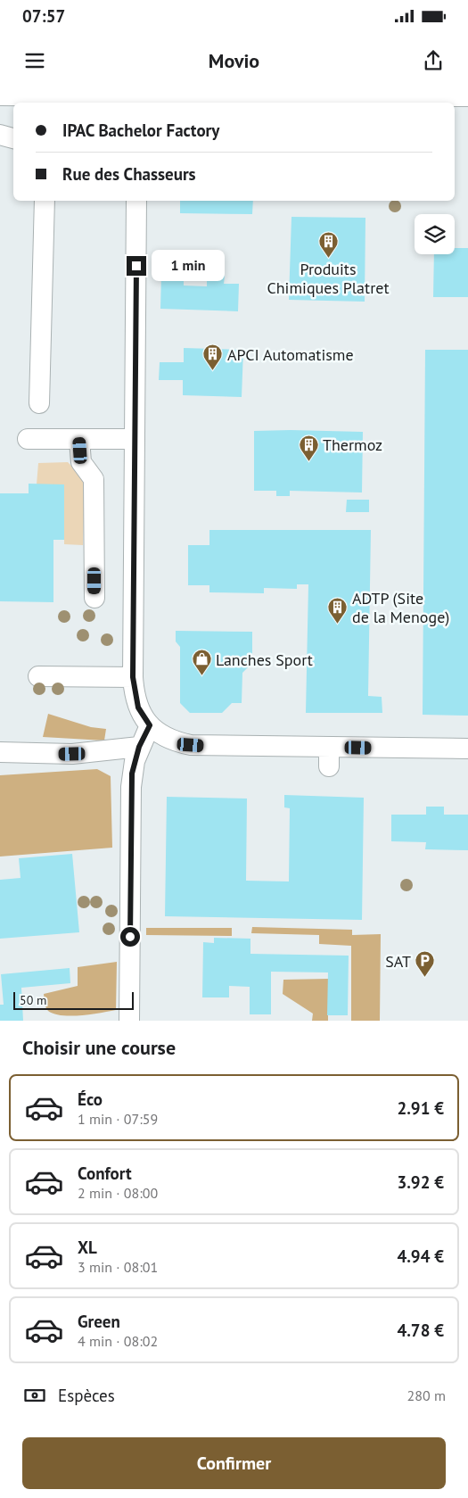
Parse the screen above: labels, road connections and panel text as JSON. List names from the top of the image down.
{
  "places": {
    "building": [
      "Produits Chimiques Platret",
      "APCI Automatisme",
      "Thermoz",
      "ADTP (Site de la Menoge)"
    ],
    "shop": ["Lanches Sport"],
    "parking": ["SAT"]
  },
  "scale_bar": "50 m",
  "page": {
    "status": "07:57",
    "header": "Movio",
    "banner": ["IPAC Bachelor Factory", "Rue des Chasseurs"],
    "bubble": "1 min",
    "scale": "50 m",
    "heading": "Choisir une course",
    "list": [
      {
        "name": "Éco",
        "note": "1 min · 07:59",
        "value": "2.91 €"
      },
      {
        "name": "Confort",
        "note": "2 min · 08:00",
        "value": "3.92 €"
      },
      {
        "name": "XL",
        "note": "3 min · 08:01",
        "value": "4.94 €"
      },
      {
        "name": "Green",
        "note": "4 min · 08:02",
        "value": "4.78 €"
      }
    ],
    "pay": ["Espèces", "280 m"],
    "buttons": "Confirmer"
  }
}
